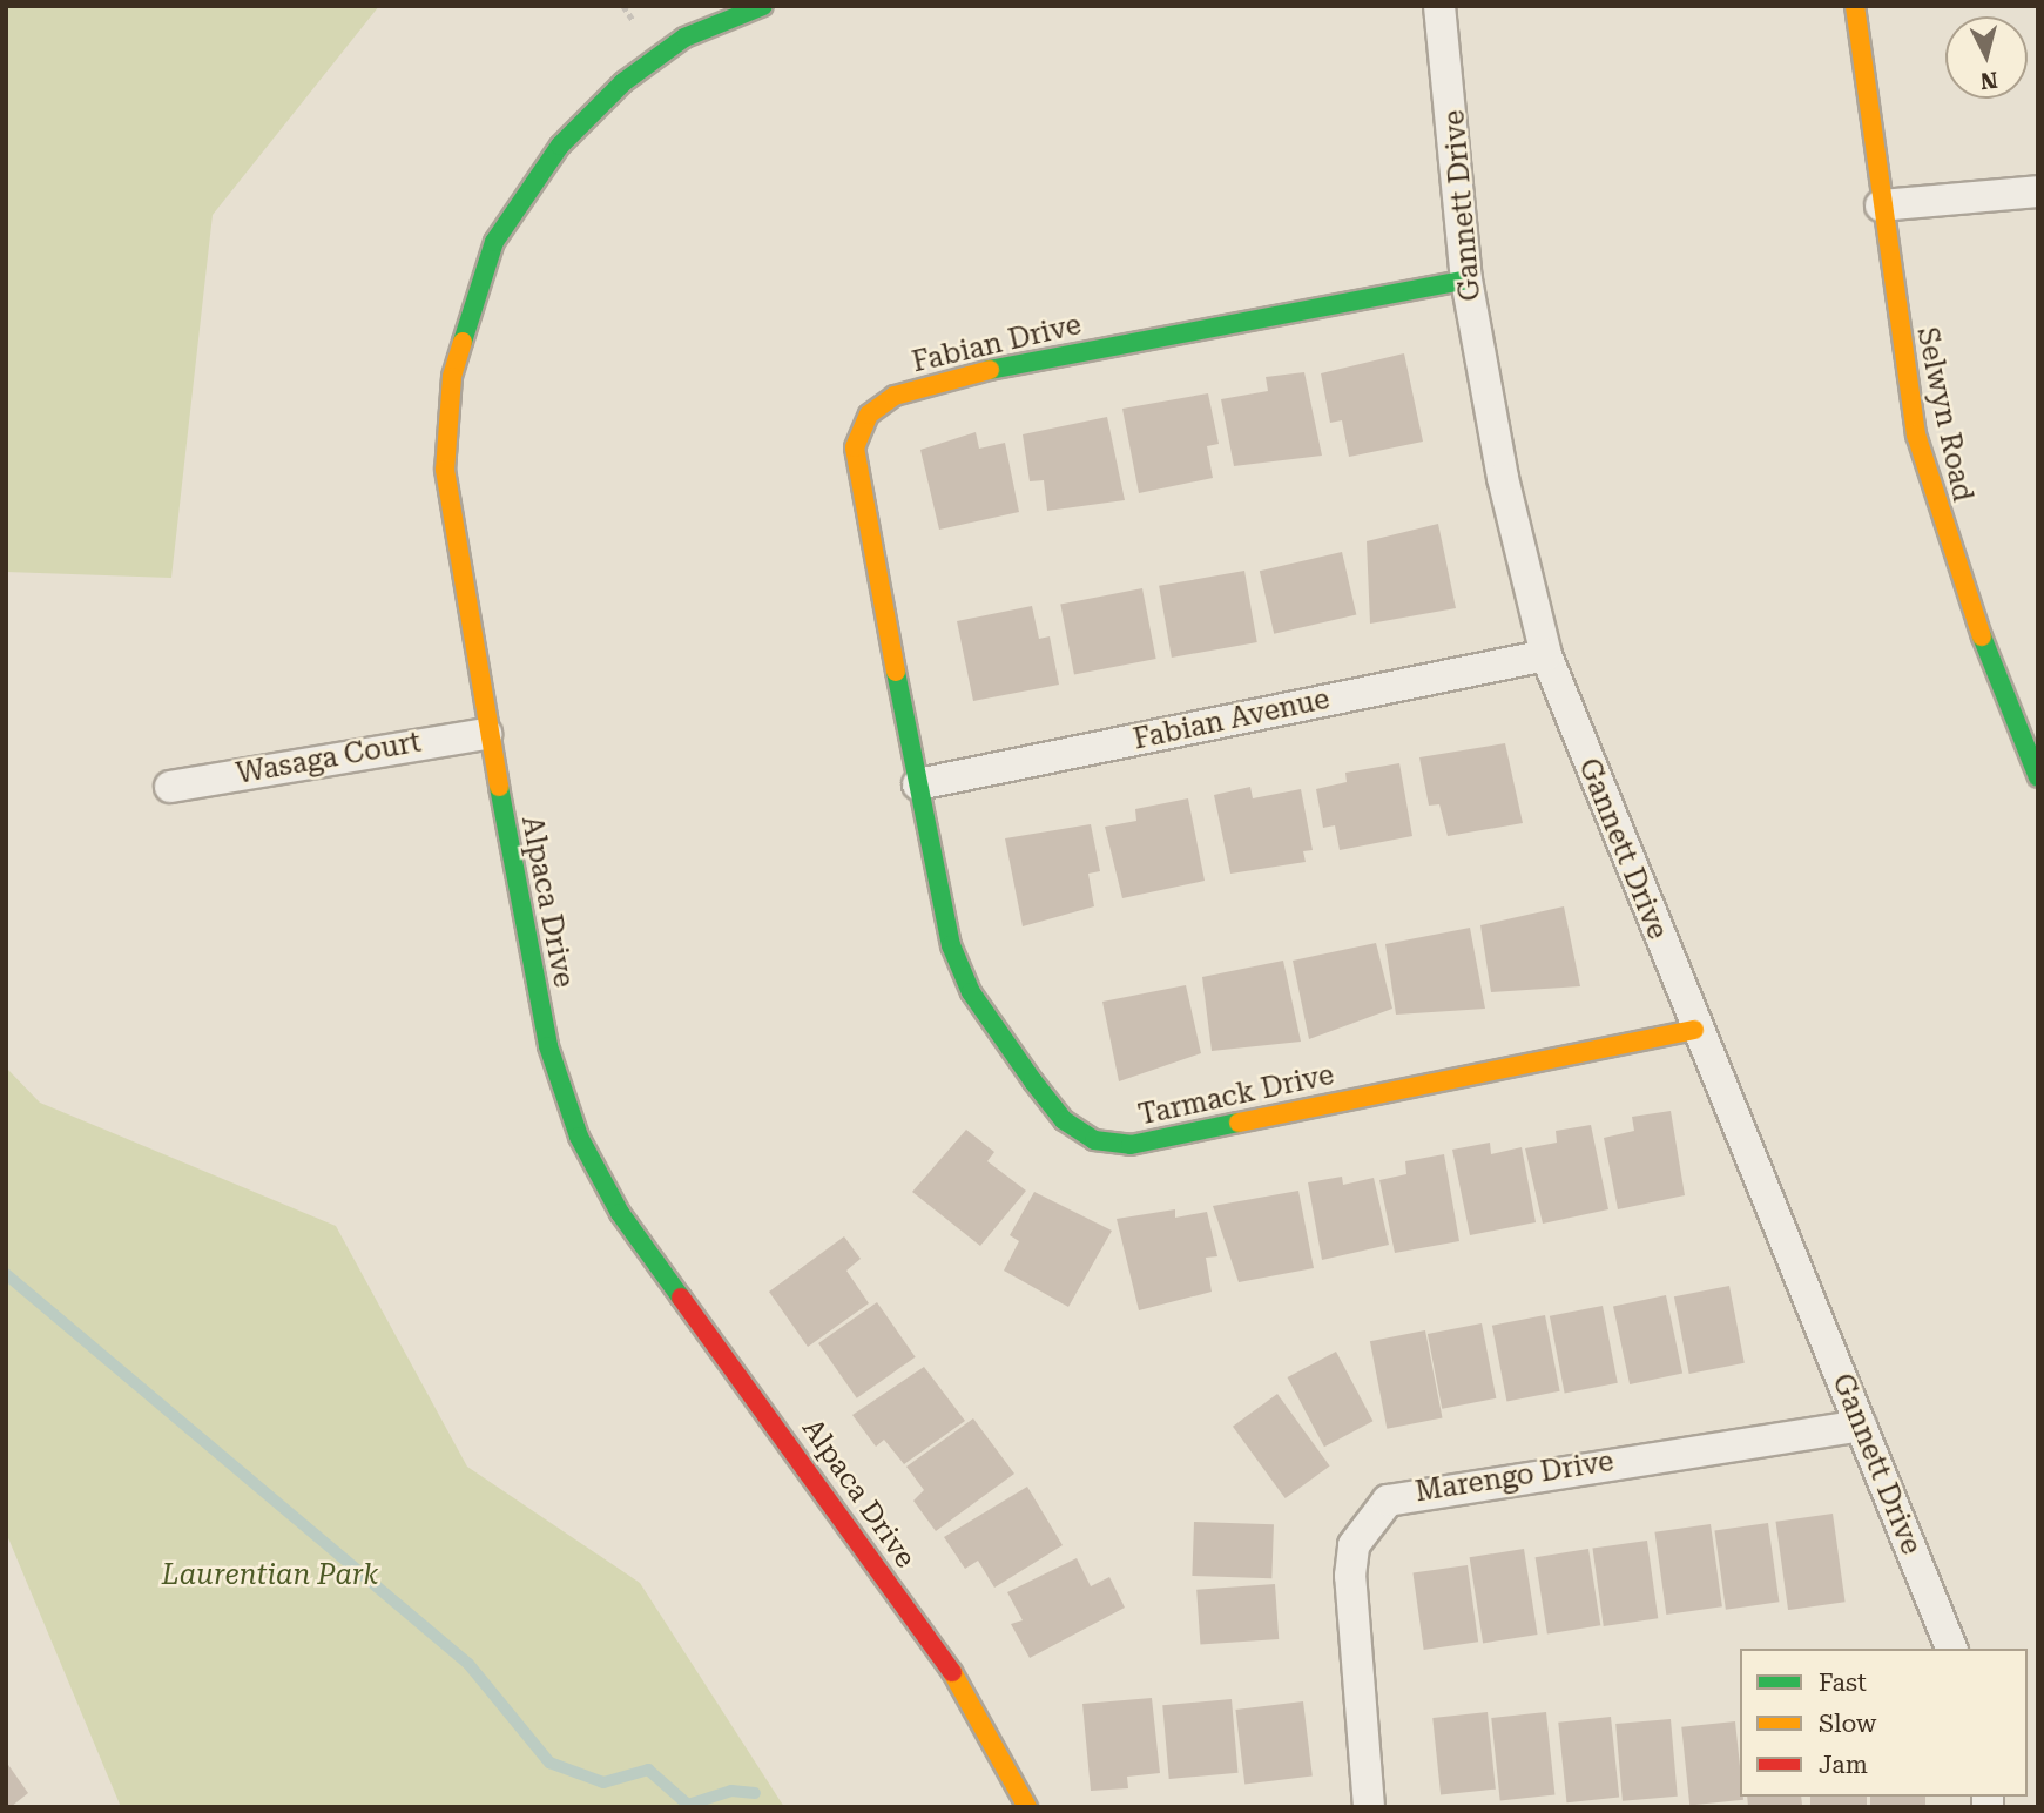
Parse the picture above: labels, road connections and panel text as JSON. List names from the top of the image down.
{
  "streets": {
    "street": [
      "Gannett Drive",
      "Fabian Drive",
      "Selwyn Road",
      "Fabian Avenue",
      "Wasaga Court",
      "Alpaca Drive",
      "Tarmack Drive",
      "Marengo Drive"
    ]
  },
  "crossings": [
    ["Gannett Drive", "Fabian Drive"],
    ["Gannett Drive", "Fabian Avenue"],
    ["Gannett Drive", "Tarmack Drive"],
    ["Gannett Drive", "Marengo Drive"],
    ["Fabian Drive", "Fabian Avenue"],
    ["Fabian Drive", "Tarmack Drive"],
    ["Fabian Avenue", "Tarmack Drive"],
    ["Wasaga Court", "Alpaca Drive"]
  ],
  "parks": ["Laurentian Park"],
  "legend": ["Fast", "Slow", "Jam"],
  "north": "bottom"
}
